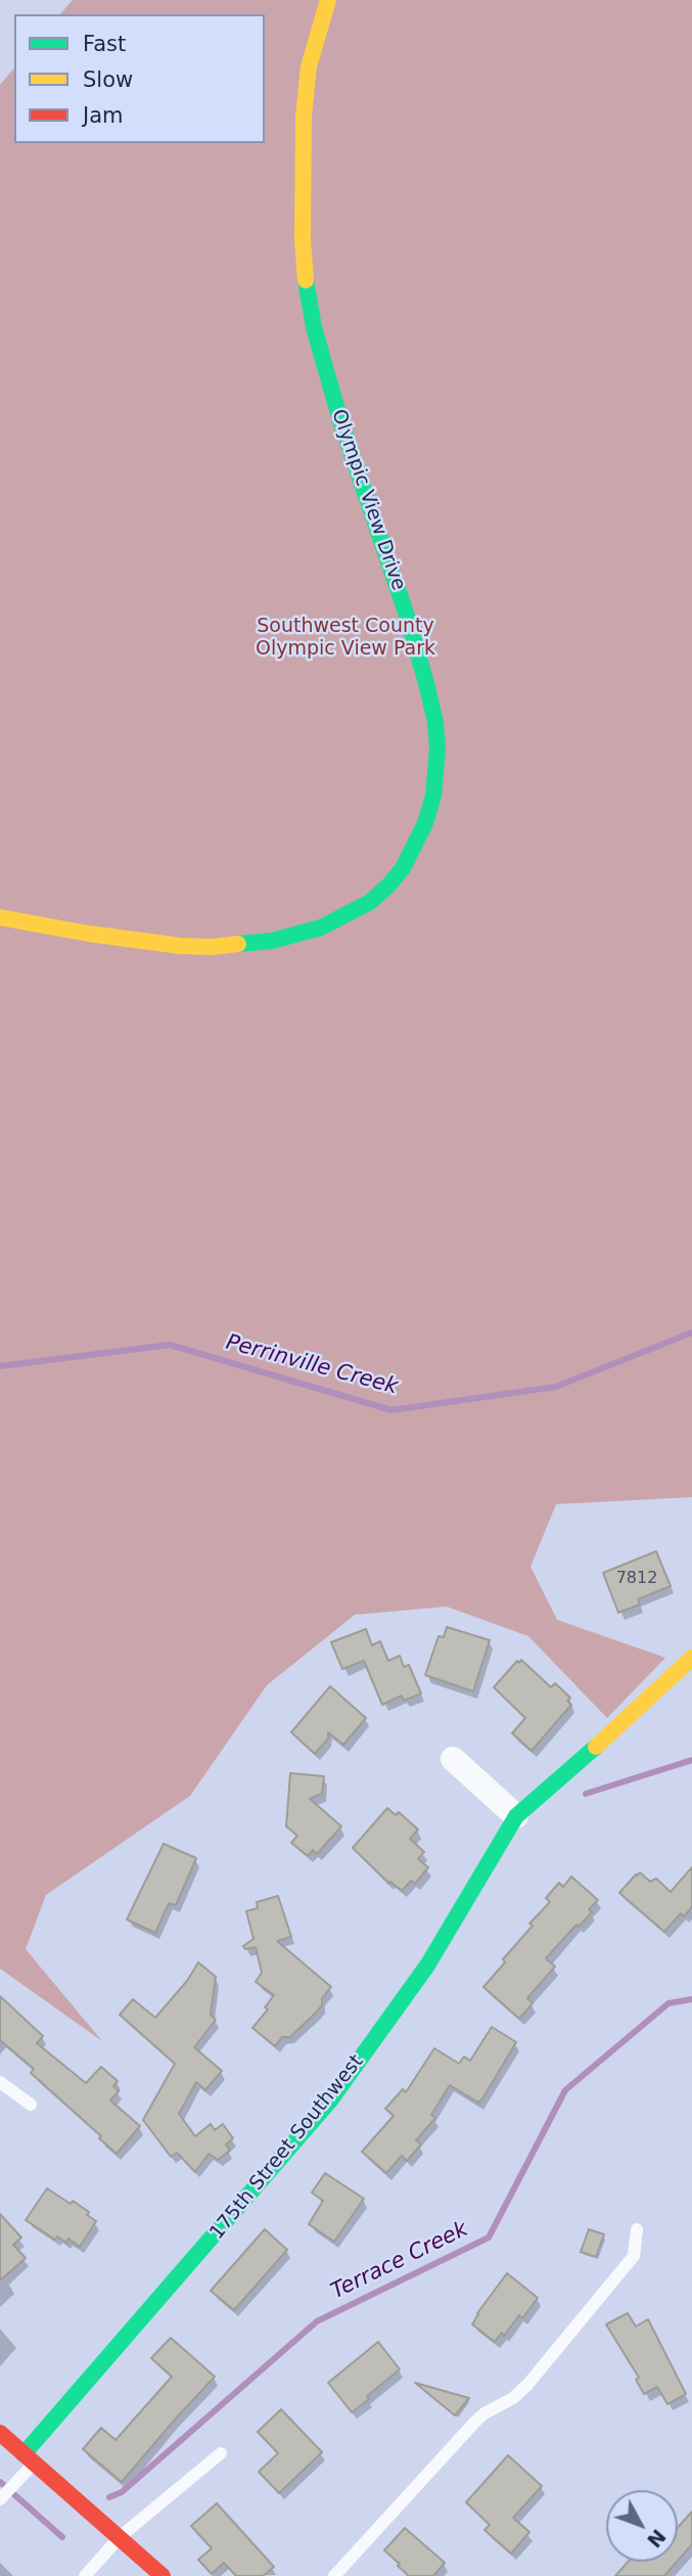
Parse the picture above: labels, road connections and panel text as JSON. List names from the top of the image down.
{
  "streets": {
    "main road": ["Olympic View Drive", "175th Street Southwest"]
  },
  "water": ["Perrinville Creek", "Terrace Creek"],
  "parks": ["Southwest County Olympic View Park"],
  "house_numbers": ["7812"],
  "legend": ["Fast", "Slow", "Jam"],
  "north": "bottom right"
}
